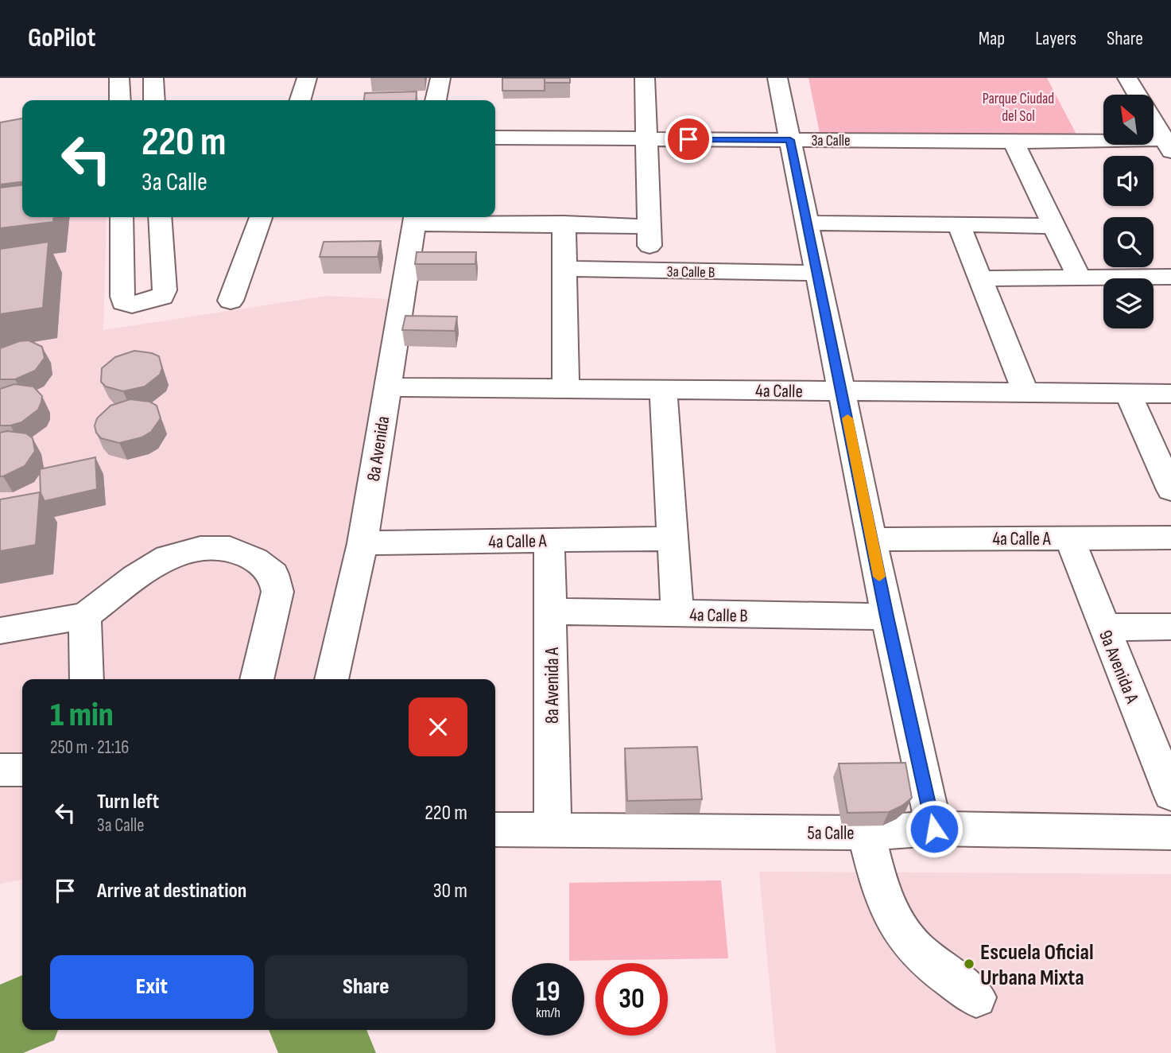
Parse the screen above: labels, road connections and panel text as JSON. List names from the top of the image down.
{
  "streets": {
    "street": [
      "3a Calle",
      "3a Calle B",
      "4a Calle",
      "8a Avenida",
      "4a Calle A",
      "4a Calle B",
      "9a Avenida A",
      "8a Avenida A",
      "5a Calle"
    ]
  },
  "crossings": [
    ["4a Calle", "8a Avenida"],
    ["8a Avenida", "4a Calle A"],
    ["4a Calle A", "9a Avenida A"],
    ["4a Calle A", "8a Avenida A"],
    ["4a Calle B", "8a Avenida A"],
    ["8a Avenida A", "5a Calle"]
  ],
  "parks": ["Parque Ciudad del Sol"],
  "places": ["Escuela Oficial Urbana Mixta"],
  "north": "top left",
  "page": {
    "header": "GoPilot",
    "nav": ["Map", "Layers", "Share"],
    "turn": ["220 m", "3a Calle"],
    "heading": ["1 min", "250 m · 21:16"],
    "list": [
      {
        "name": "Turn left",
        "note": "3a Calle",
        "value": "220 m"
      },
      {
        "name": "Arrive at destination",
        "value": "30 m"
      }
    ],
    "buttons": ["Exit", "Share"],
    "speed": "19 km/h",
    "limit": "30"
  }
}
